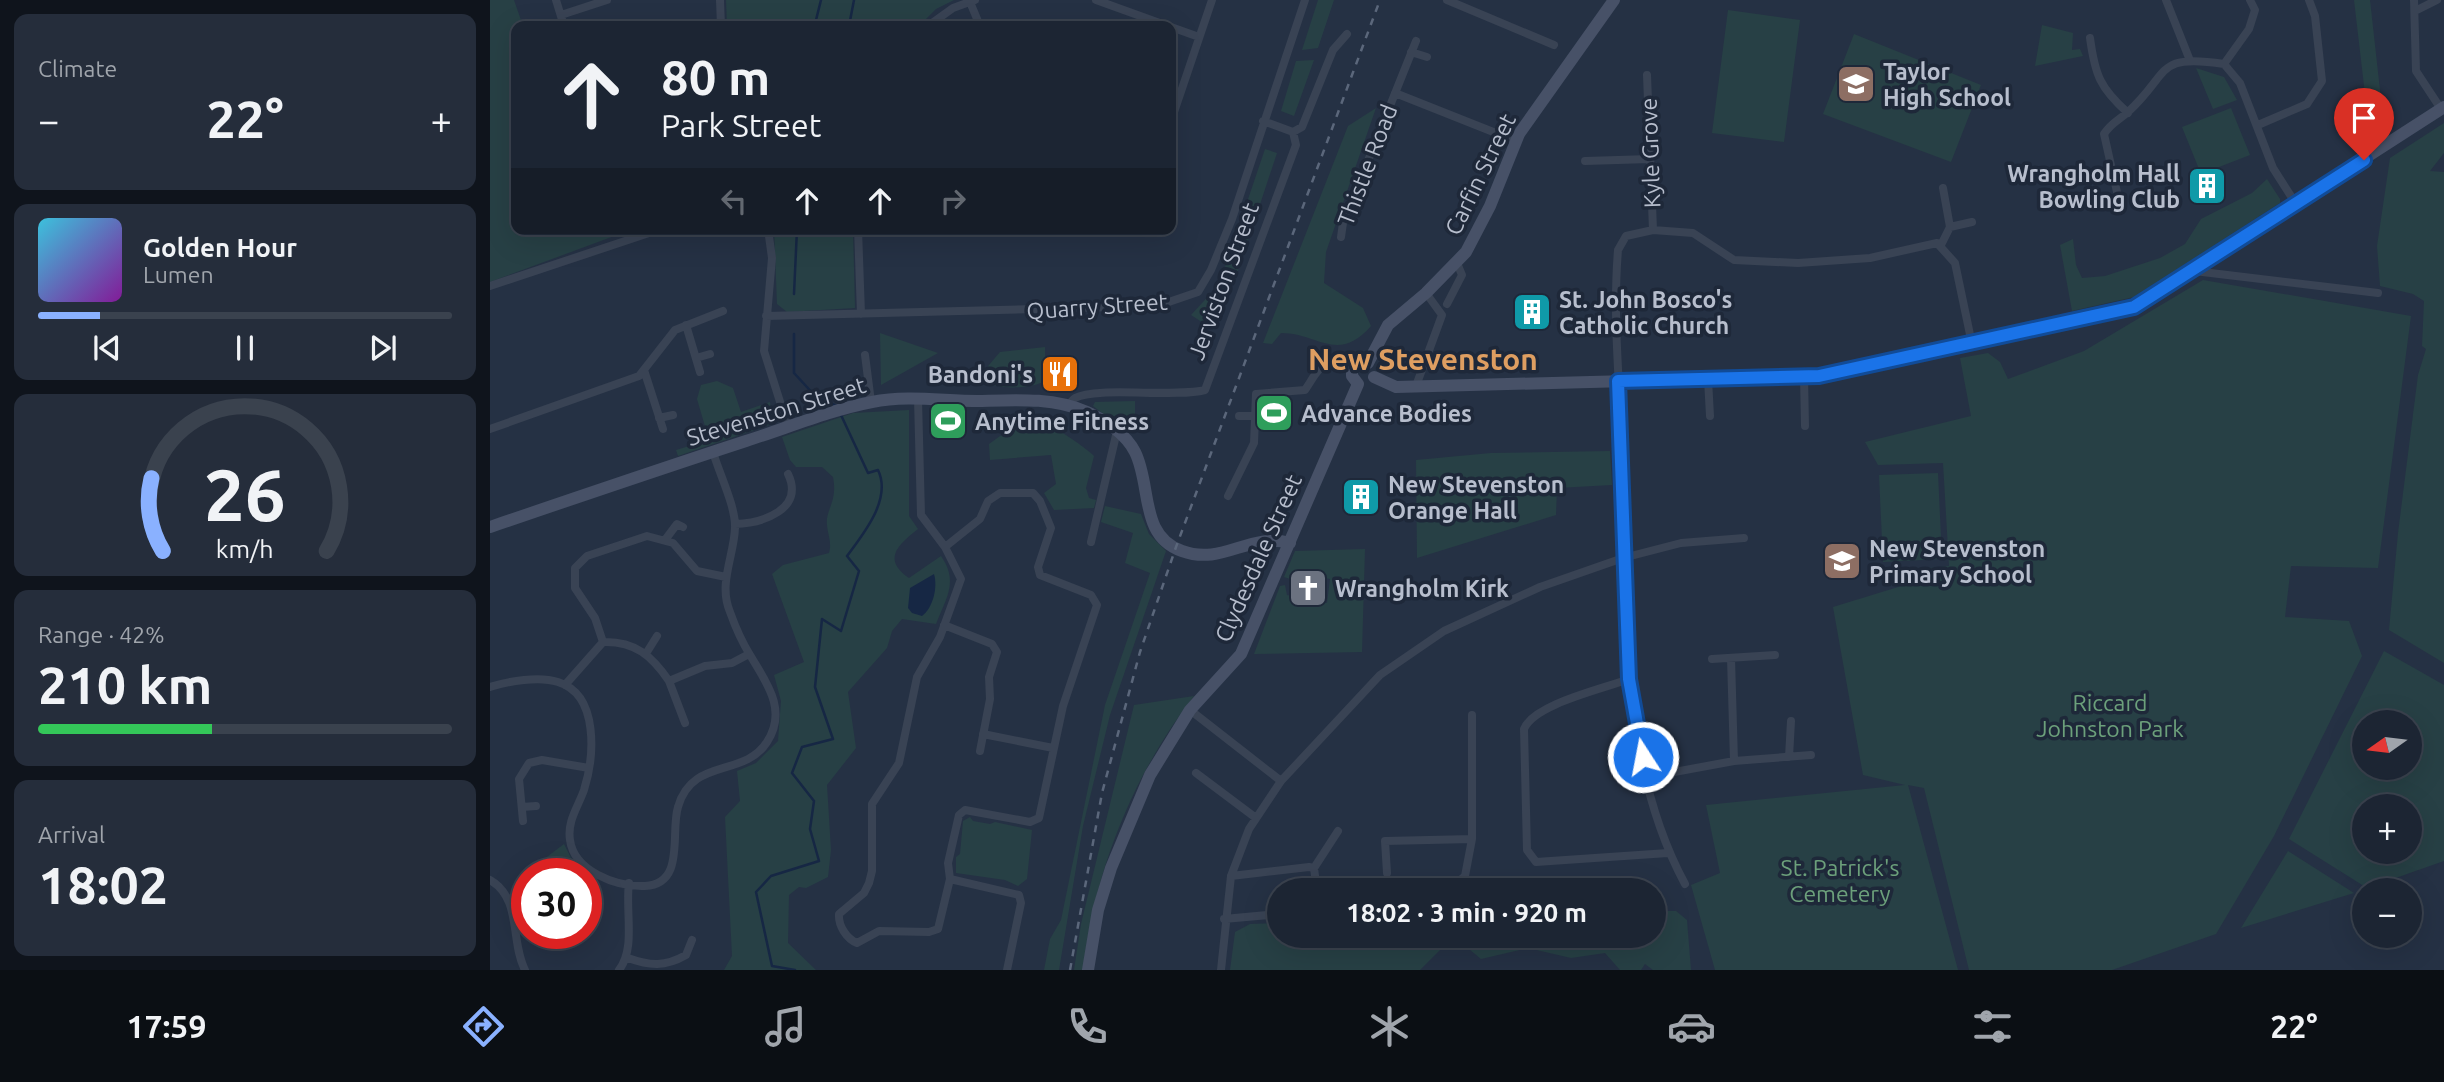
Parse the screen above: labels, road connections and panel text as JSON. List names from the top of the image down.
{
  "streets": {
    "main road": ["Carfin Street", "Stevenston Street", "Clydesdale Street"],
    "street": [
      "Kyle Grove",
      "Thistle Road",
      "Jerviston Street",
      "Quarry Street"
    ]
  },
  "crossings": [
    ["Carfin Street", "Clydesdale Street"],
    ["Jerviston Street", "Stevenston Street"],
    ["Stevenston Street", "Clydesdale Street"]
  ],
  "districts": ["New Stevenston"],
  "parks": ["Riccard Johnston Park", "St. Patrick's Cemetery"],
  "places": {
    "school or university": ["Taylor High School", "New Stevenston Primary School"],
    "building": ["Wrangholm Hall Bowling Club", "St. John Bosco's Catholic Church", "New Stevenston Orange Hall"],
    "restaurant": ["Bandoni's"],
    "sports": ["Advance Bodies", "Anytime Fitness"],
    "church": ["Wrangholm Kirk"]
  },
  "north": "left",
  "page": {
    "tile": [
      "Climate",
      ["Range · 42%", "210 km"],
      ["Arrival", "18:02"]
    ],
    "turn": ["80 m", "Park Street"],
    "heat": ["−", "22°", "+"],
    "song": ["Golden Hour", "Lumen"],
    "map_buttons": ["+", "−"],
    "limit": "30",
    "trip": "18:02 · 3 min · 920 m",
    "tabs": ["17:59", "22°"],
    "gauge": ["26", "km/h"]
  }
}
